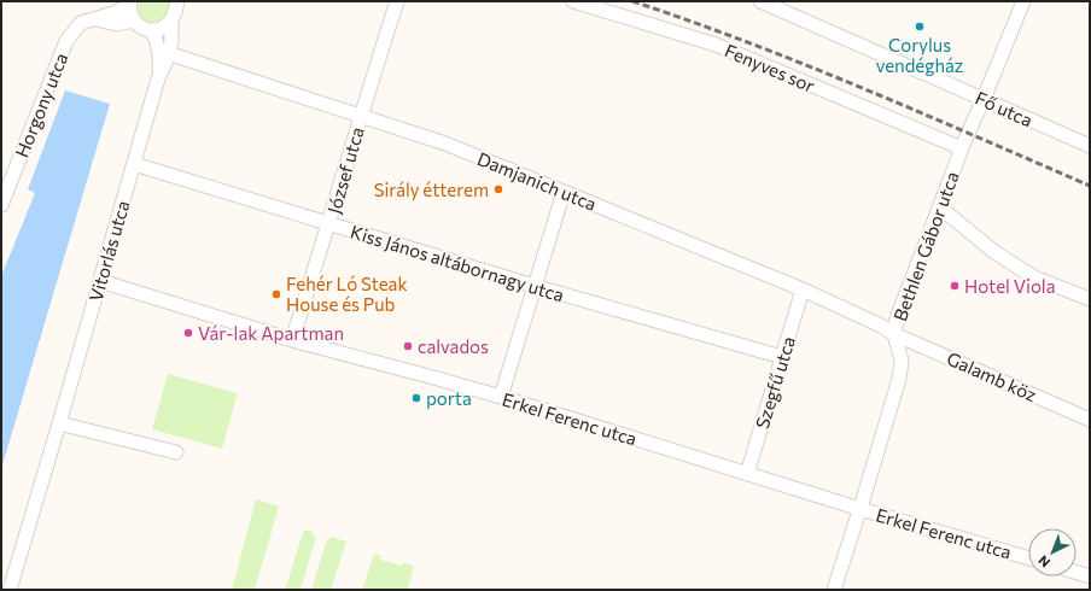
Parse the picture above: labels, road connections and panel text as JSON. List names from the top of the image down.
{
  "streets": {
    "street": [
      "Fenyves sor",
      "Horgony utca",
      "Fő utca",
      "József utca",
      "Damjanich utca",
      "Bethlen Gábor utca",
      "Vitorlás utca",
      "Kiss János altábornagy utca",
      "Galamb köz",
      "Szegfű utca",
      "Erkel Ferenc utca"
    ]
  },
  "crossings": [
    ["Fenyves sor", "Bethlen Gábor utca"],
    ["Fő utca", "Bethlen Gábor utca"],
    ["József utca", "Damjanich utca"],
    ["József utca", "Kiss János altábornagy utca"],
    ["József utca", "Erkel Ferenc utca"],
    ["Damjanich utca", "Bethlen Gábor utca"],
    ["Damjanich utca", "Vitorlás utca"],
    ["Damjanich utca", "Galamb köz"],
    ["Damjanich utca", "Szegfű utca"],
    ["Bethlen Gábor utca", "Galamb köz"],
    ["Bethlen Gábor utca", "Erkel Ferenc utca"],
    ["Vitorlás utca", "Kiss János altábornagy utca"],
    ["Vitorlás utca", "Erkel Ferenc utca"],
    ["Kiss János altábornagy utca", "Szegfű utca"],
    ["Szegfű utca", "Erkel Ferenc utca"]
  ],
  "places": [
    "Corylus vendégház",
    "Sirály étterem",
    "Hotel Viola",
    "Fehér Ló Steak House és Pub",
    "Vár-lak Apartman",
    "calvados",
    "porta"
  ],
  "north": "bottom left"
}
